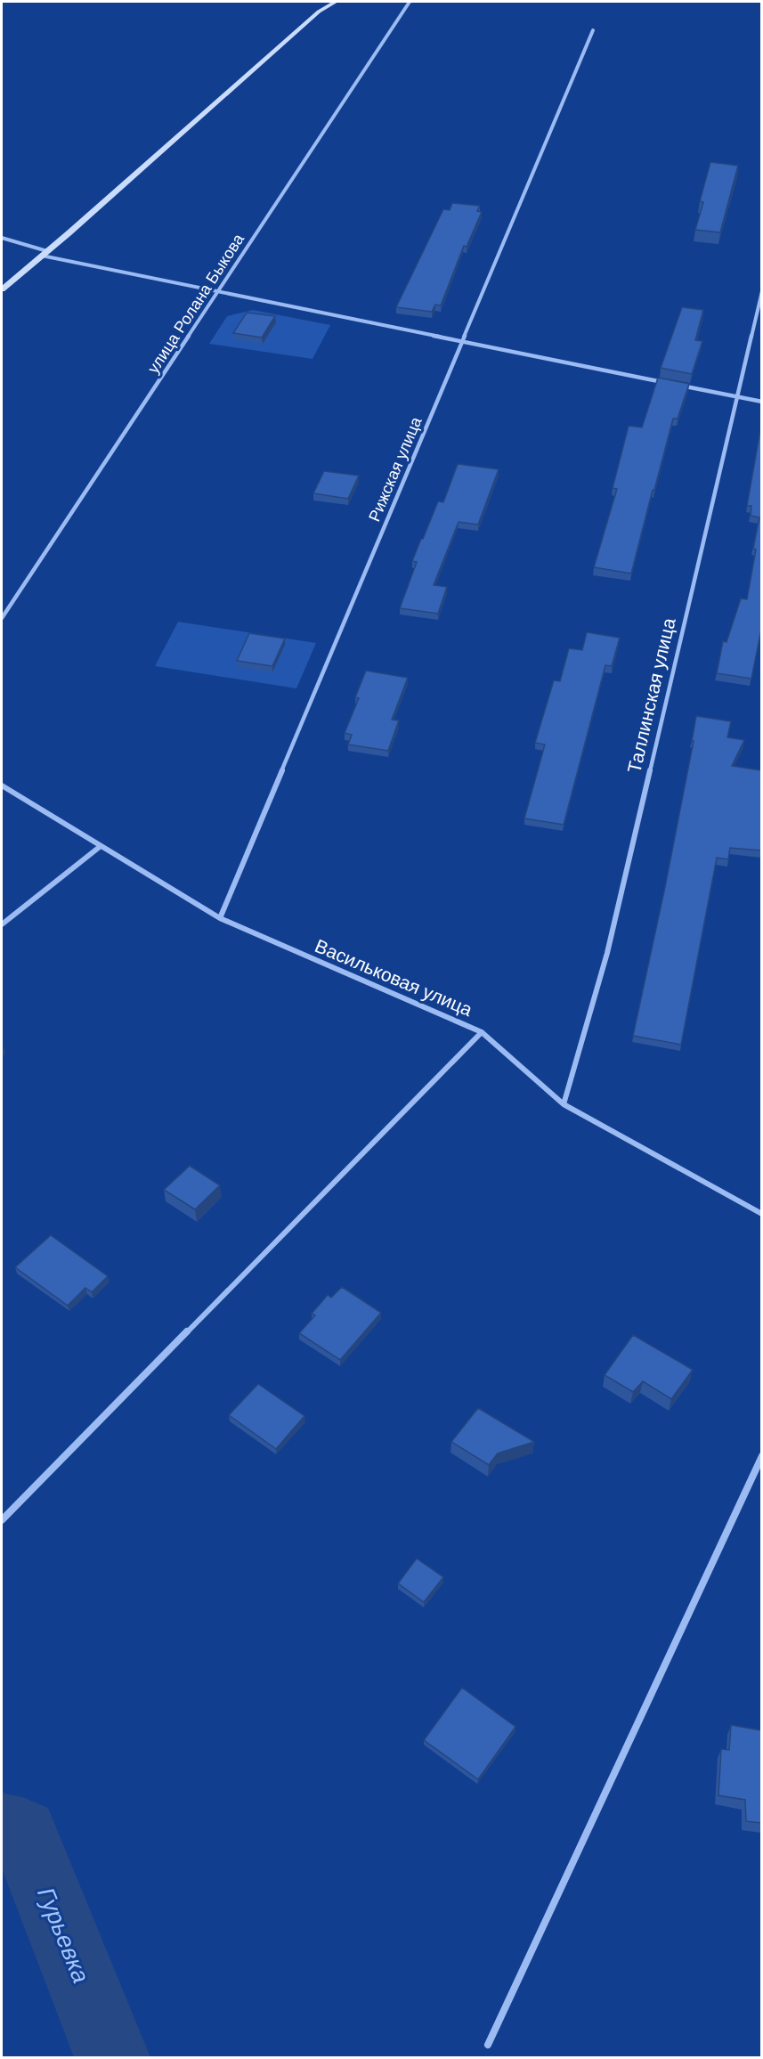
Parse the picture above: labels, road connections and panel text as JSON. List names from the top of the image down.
{
  "streets": {
    "street": [
      "улица Ролана Быкова",
      "Рижская улица",
      "Таллинская улица",
      "Васильковая улица"
    ]
  },
  "crossings": [
    ["Рижская улица", "Васильковая улица"],
    ["Таллинская улица", "Васильковая улица"]
  ],
  "water": ["Гурьевка"]
}
